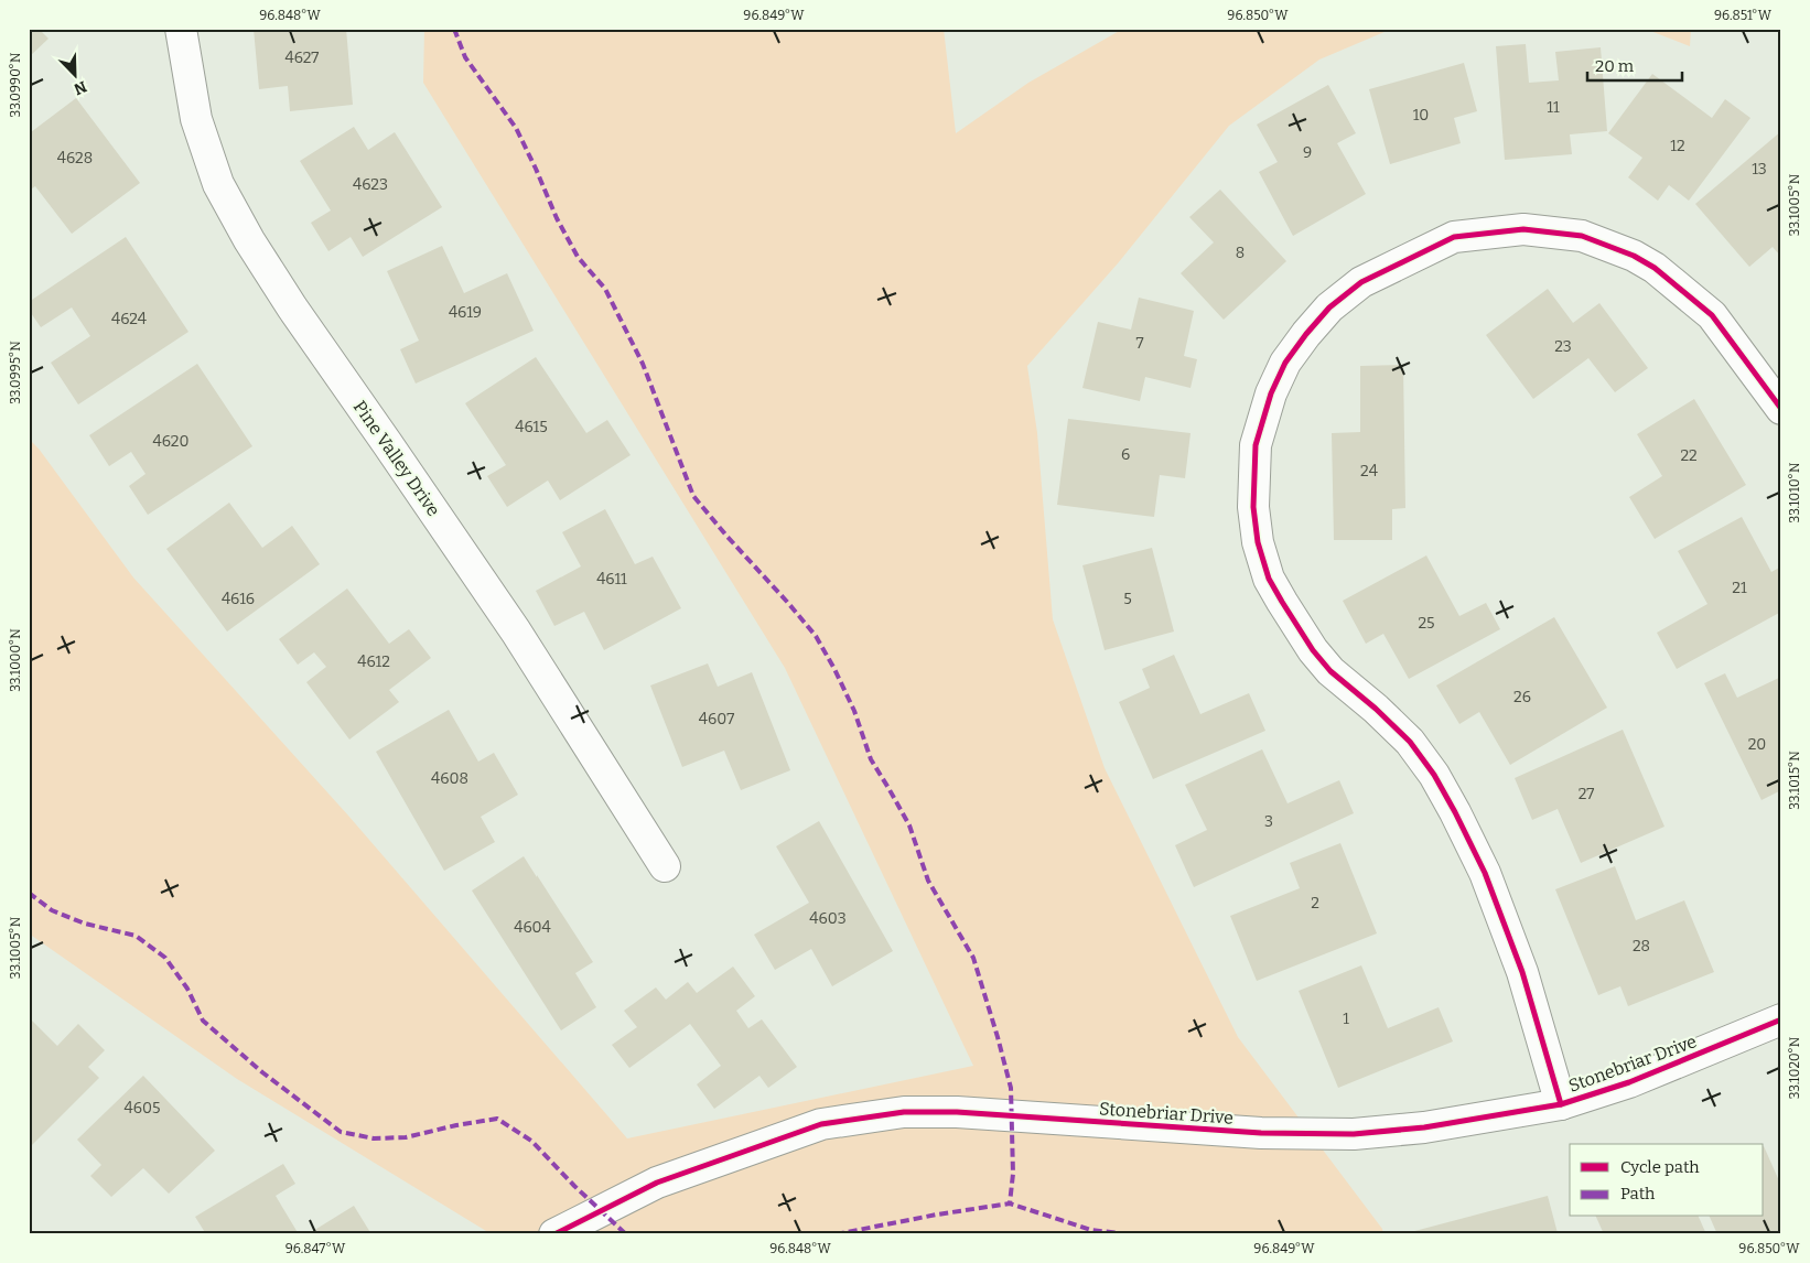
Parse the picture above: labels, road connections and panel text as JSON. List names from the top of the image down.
{
  "streets": {
    "street": ["Pine Valley Drive", "Stonebriar Drive"]
  },
  "house_numbers": [
    "4627",
    "11",
    "10",
    "12",
    "9",
    "4628",
    "13",
    "4623",
    "8",
    "4619",
    "4624",
    "7",
    "23",
    "4615",
    "4620",
    "6",
    "22",
    "24",
    "4611",
    "21",
    "4616",
    "5",
    "25",
    "4612",
    "26",
    "4607",
    "20",
    "4608",
    "27",
    "3",
    "2",
    "4603",
    "4604",
    "28",
    "1",
    "4605"
  ],
  "legend": ["Cycle path", "Path"],
  "scale_bar": "20 m",
  "north": "bottom right",
  "coordinates": [
    "96.848°W",
    "96.849°W",
    "96.850°W",
    "96.851°W",
    "33.0990°N",
    "33.1005°N",
    "33.0995°N",
    "33.1010°N",
    "33.1000°N",
    "33.1015°N",
    "33.1020°N",
    "96.847°W"
  ]
}
